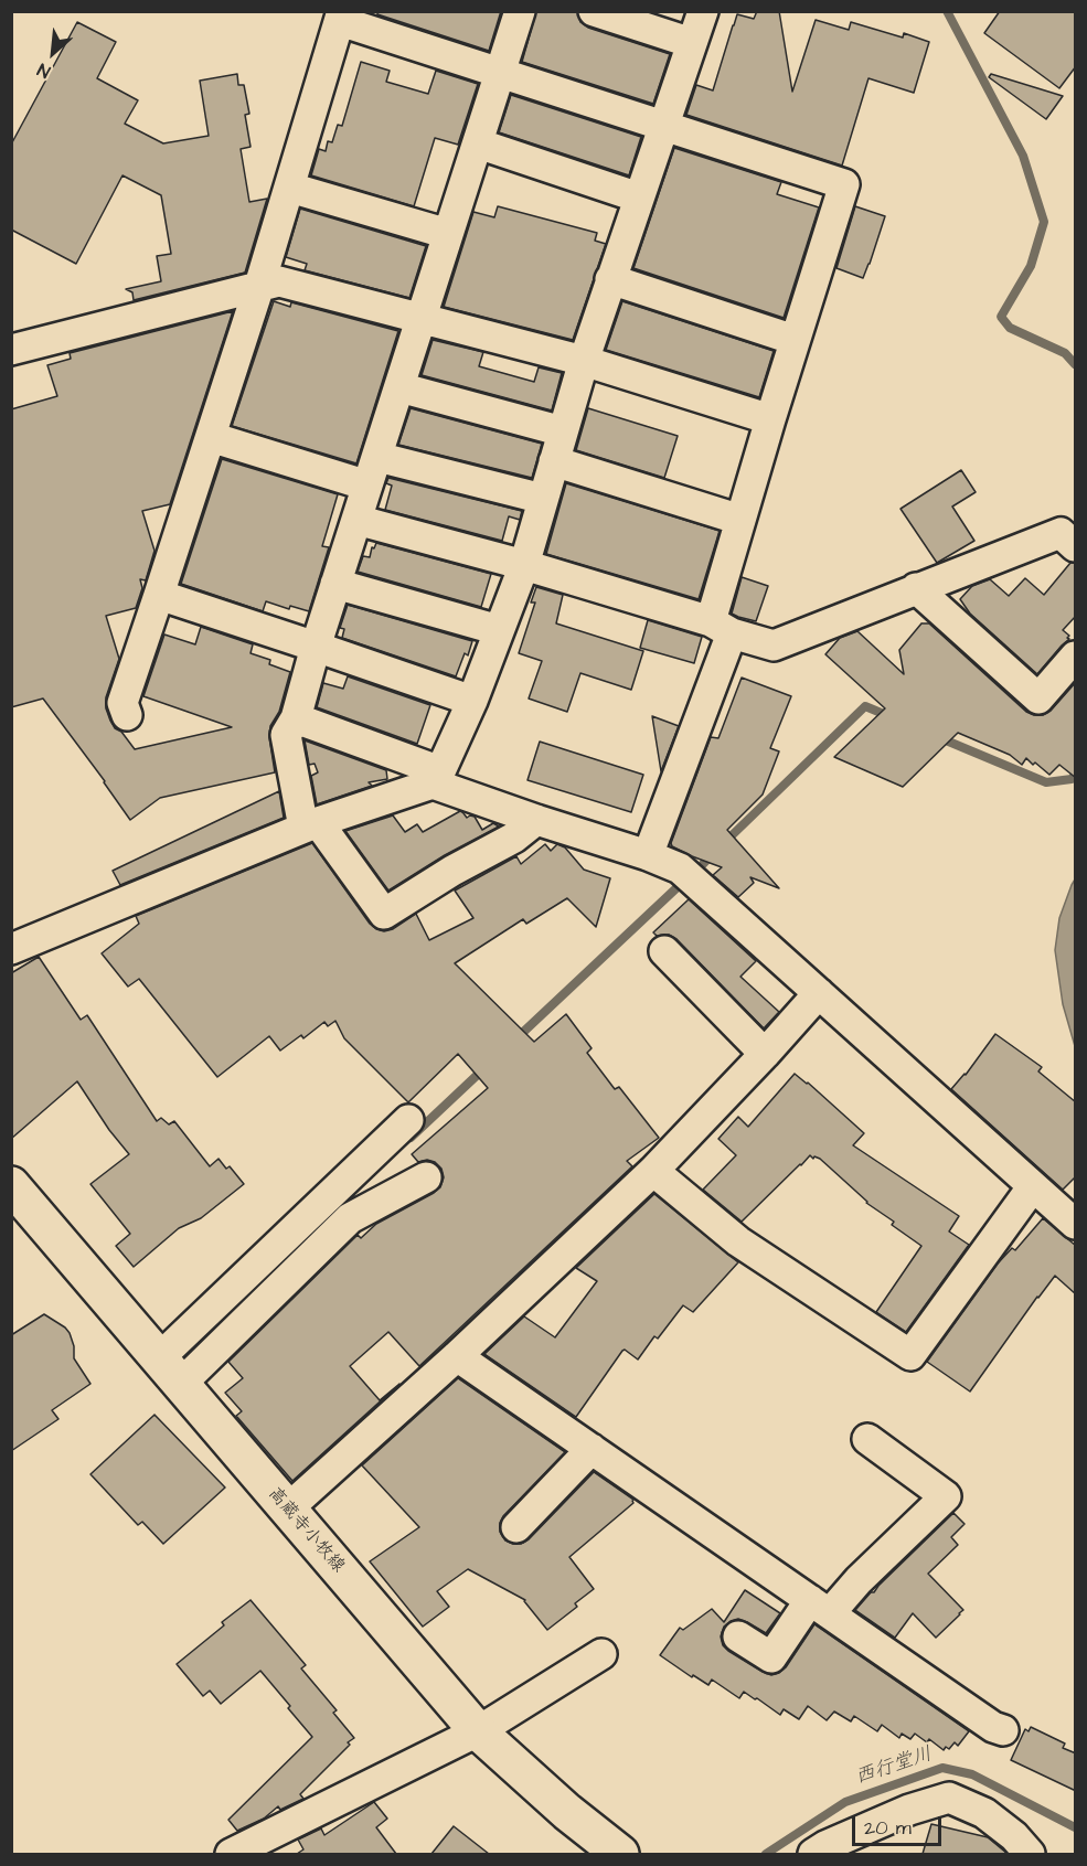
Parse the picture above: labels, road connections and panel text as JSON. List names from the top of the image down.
{
  "streets": {
    "main road": ["高蔵寺小牧線"]
  },
  "water": ["西行堂川"],
  "scale_bar": "20 m",
  "north": "bottom left"
}
